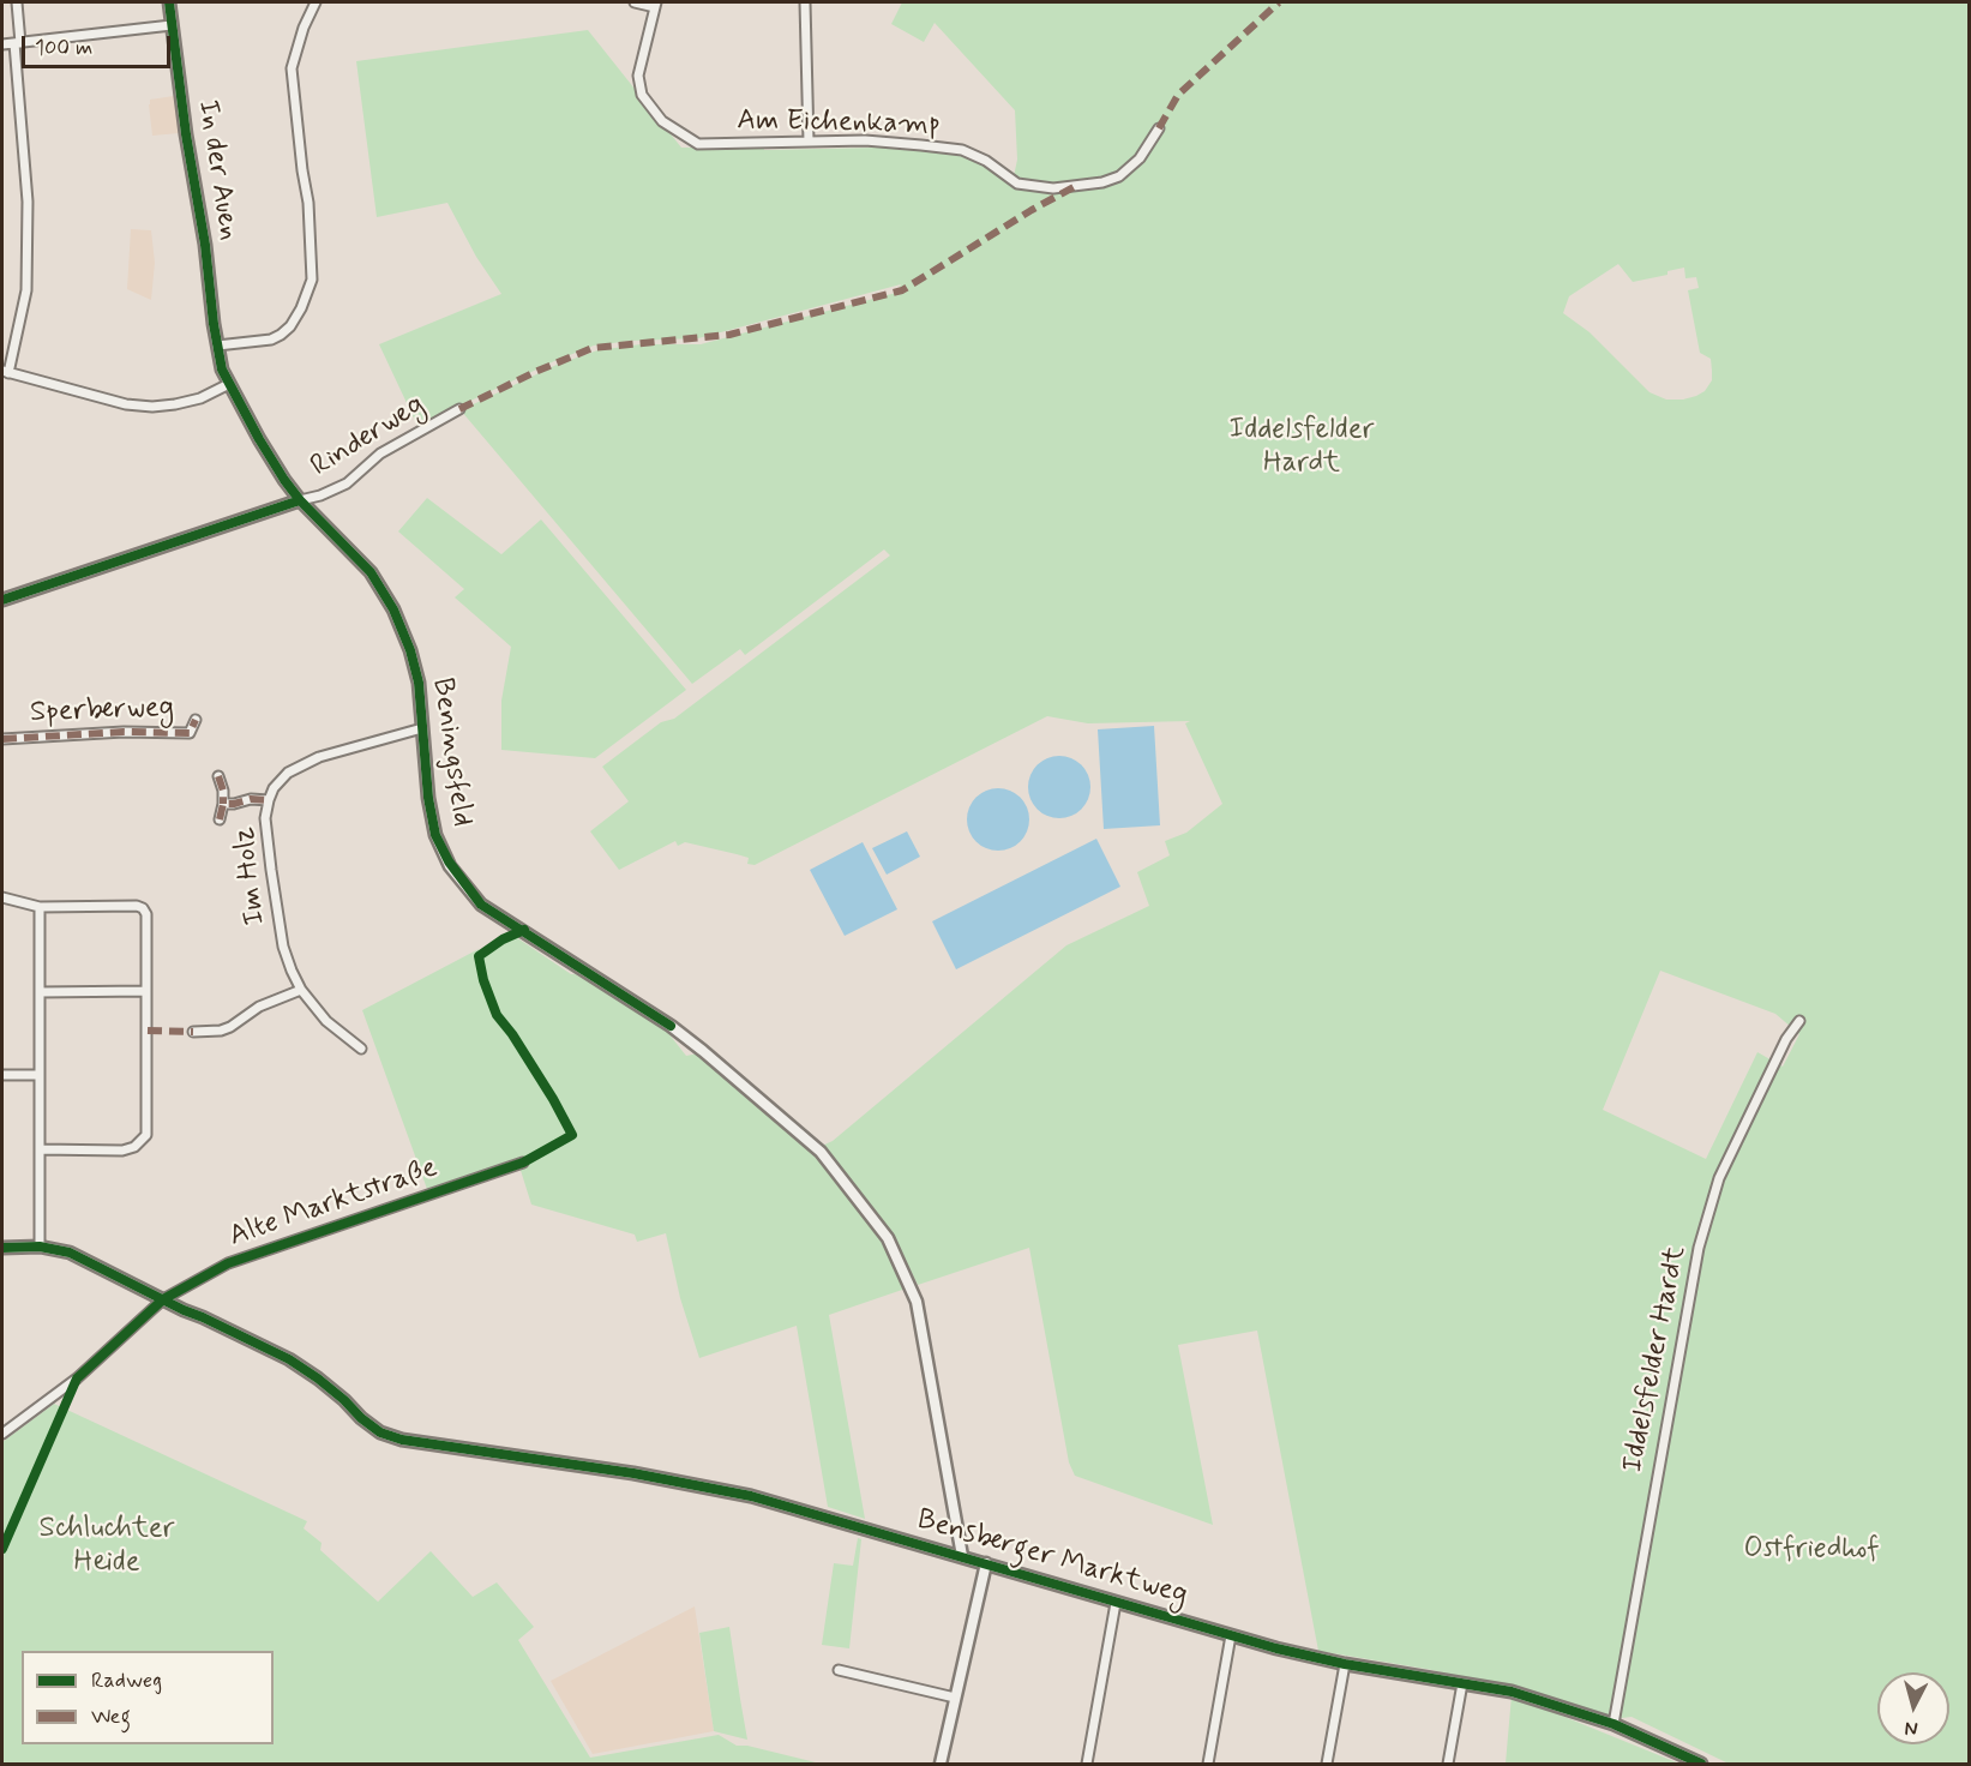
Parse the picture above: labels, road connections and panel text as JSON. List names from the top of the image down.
{
  "streets": {
    "street": [
      "Am Eichenkamp",
      "In der Auen",
      "Rinderweg",
      "Sperberweg",
      "Beningsfeld",
      "Im Holz",
      "Alte Marktstraße",
      "Iddelsfelder Hardt",
      "Bensberger Marktweg"
    ]
  },
  "crossings": [
    ["In der Auen", "Beningsfeld"],
    ["Rinderweg", "Beningsfeld"],
    ["Beningsfeld", "Im Holz"],
    ["Beningsfeld", "Bensberger Marktweg"],
    ["Alte Marktstraße", "Bensberger Marktweg"],
    ["Iddelsfelder Hardt", "Bensberger Marktweg"]
  ],
  "parks": ["Iddelsfelder Hardt", "Schluchter Heide", "Ostfriedhof"],
  "legend": ["Radweg", "Weg"],
  "scale_bar": "100 m",
  "north": "bottom"
}
